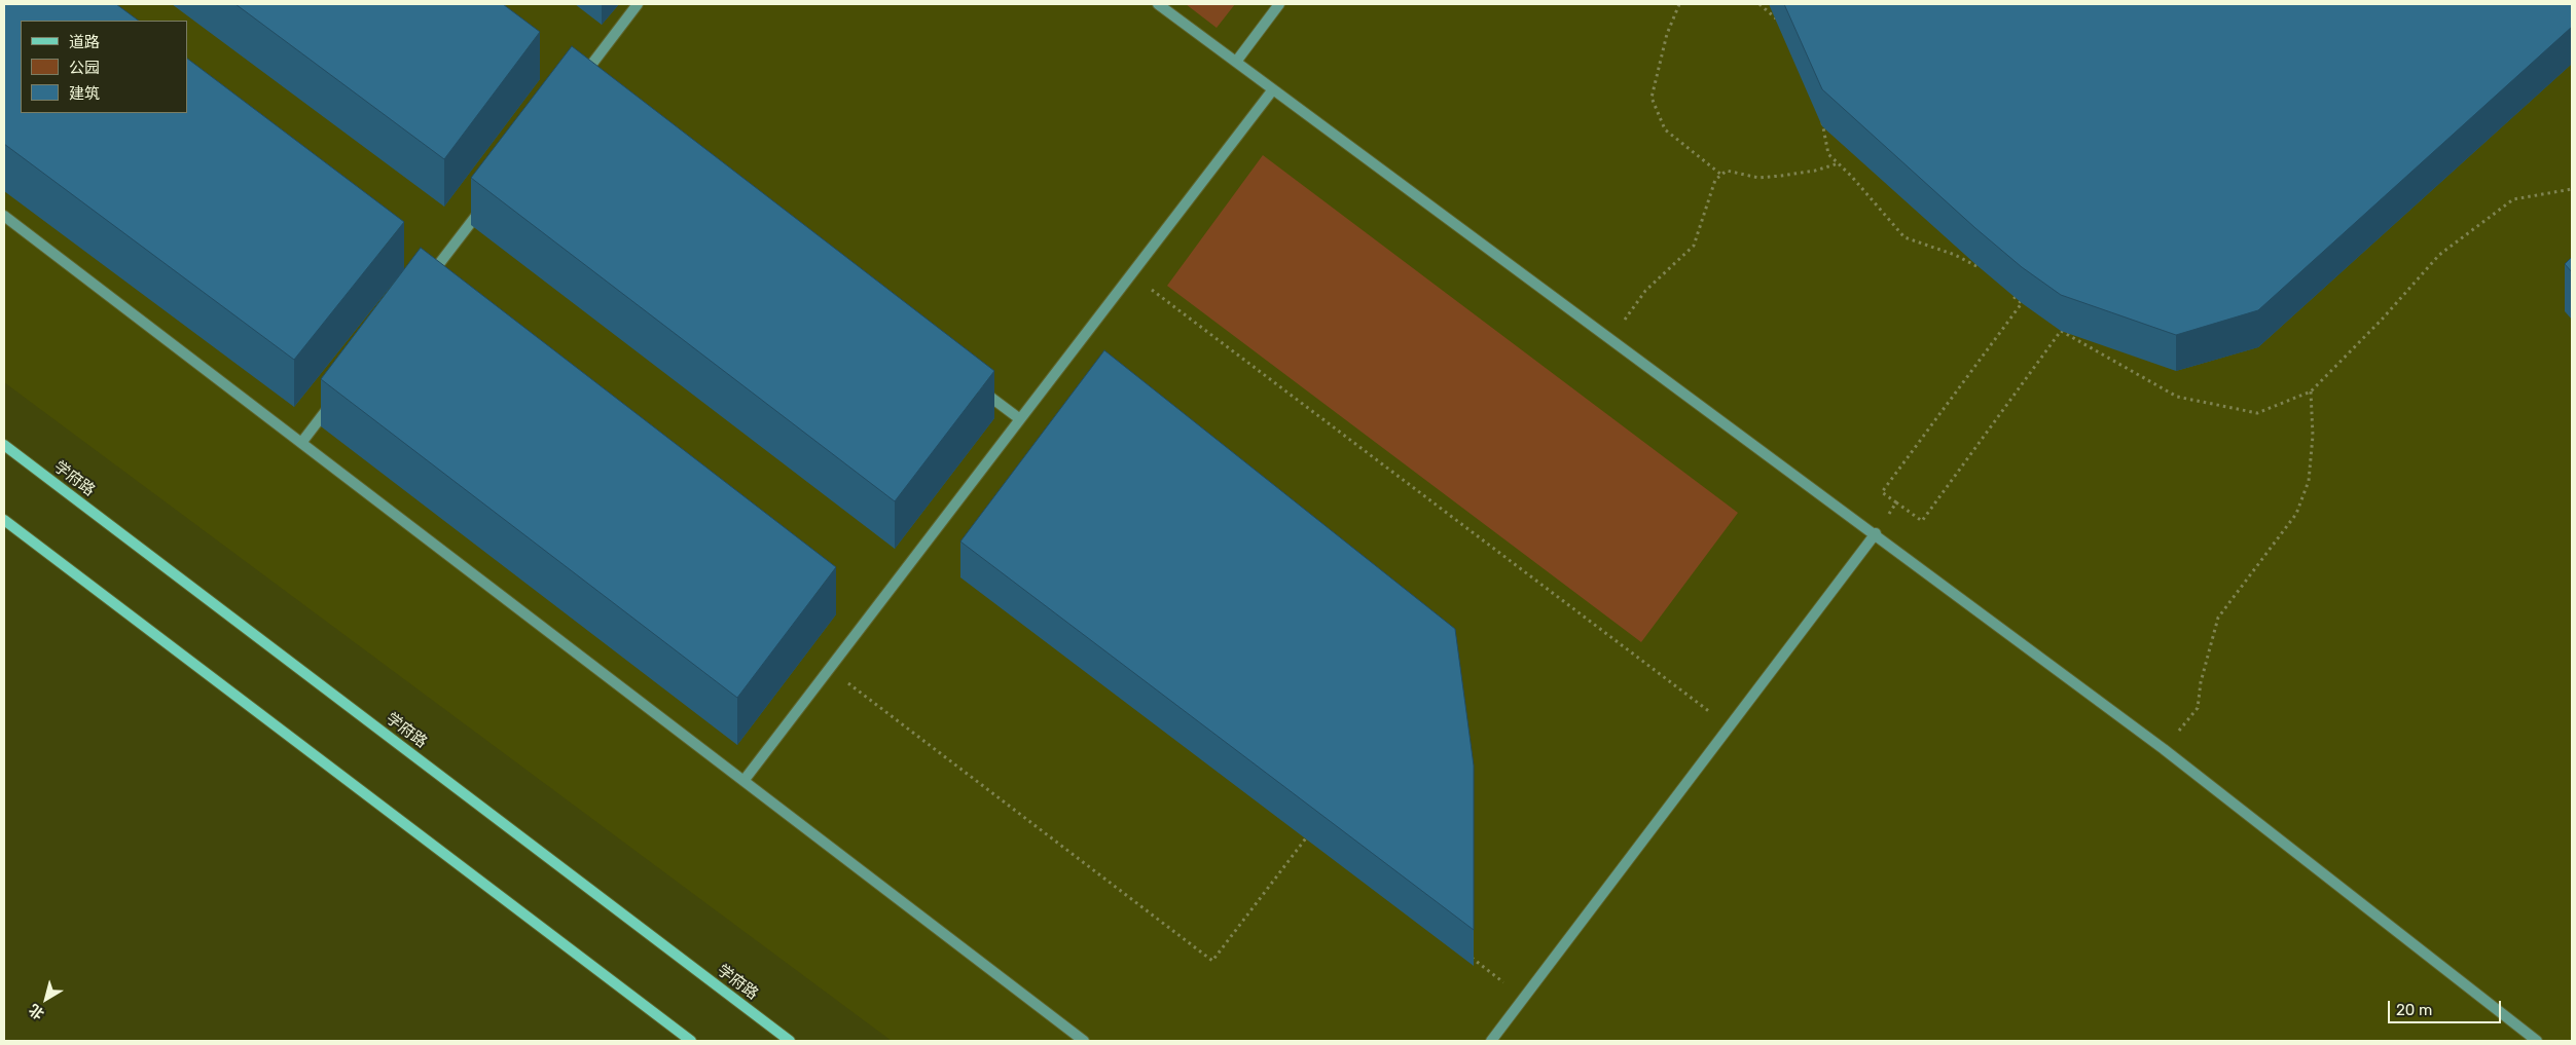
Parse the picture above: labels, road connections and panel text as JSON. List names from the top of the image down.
{
  "streets": {
    "main road": ["学府路"]
  },
  "legend": ["道路", "公园", "建筑"],
  "scale_bar": "20 m",
  "north": "bottom left"
}
